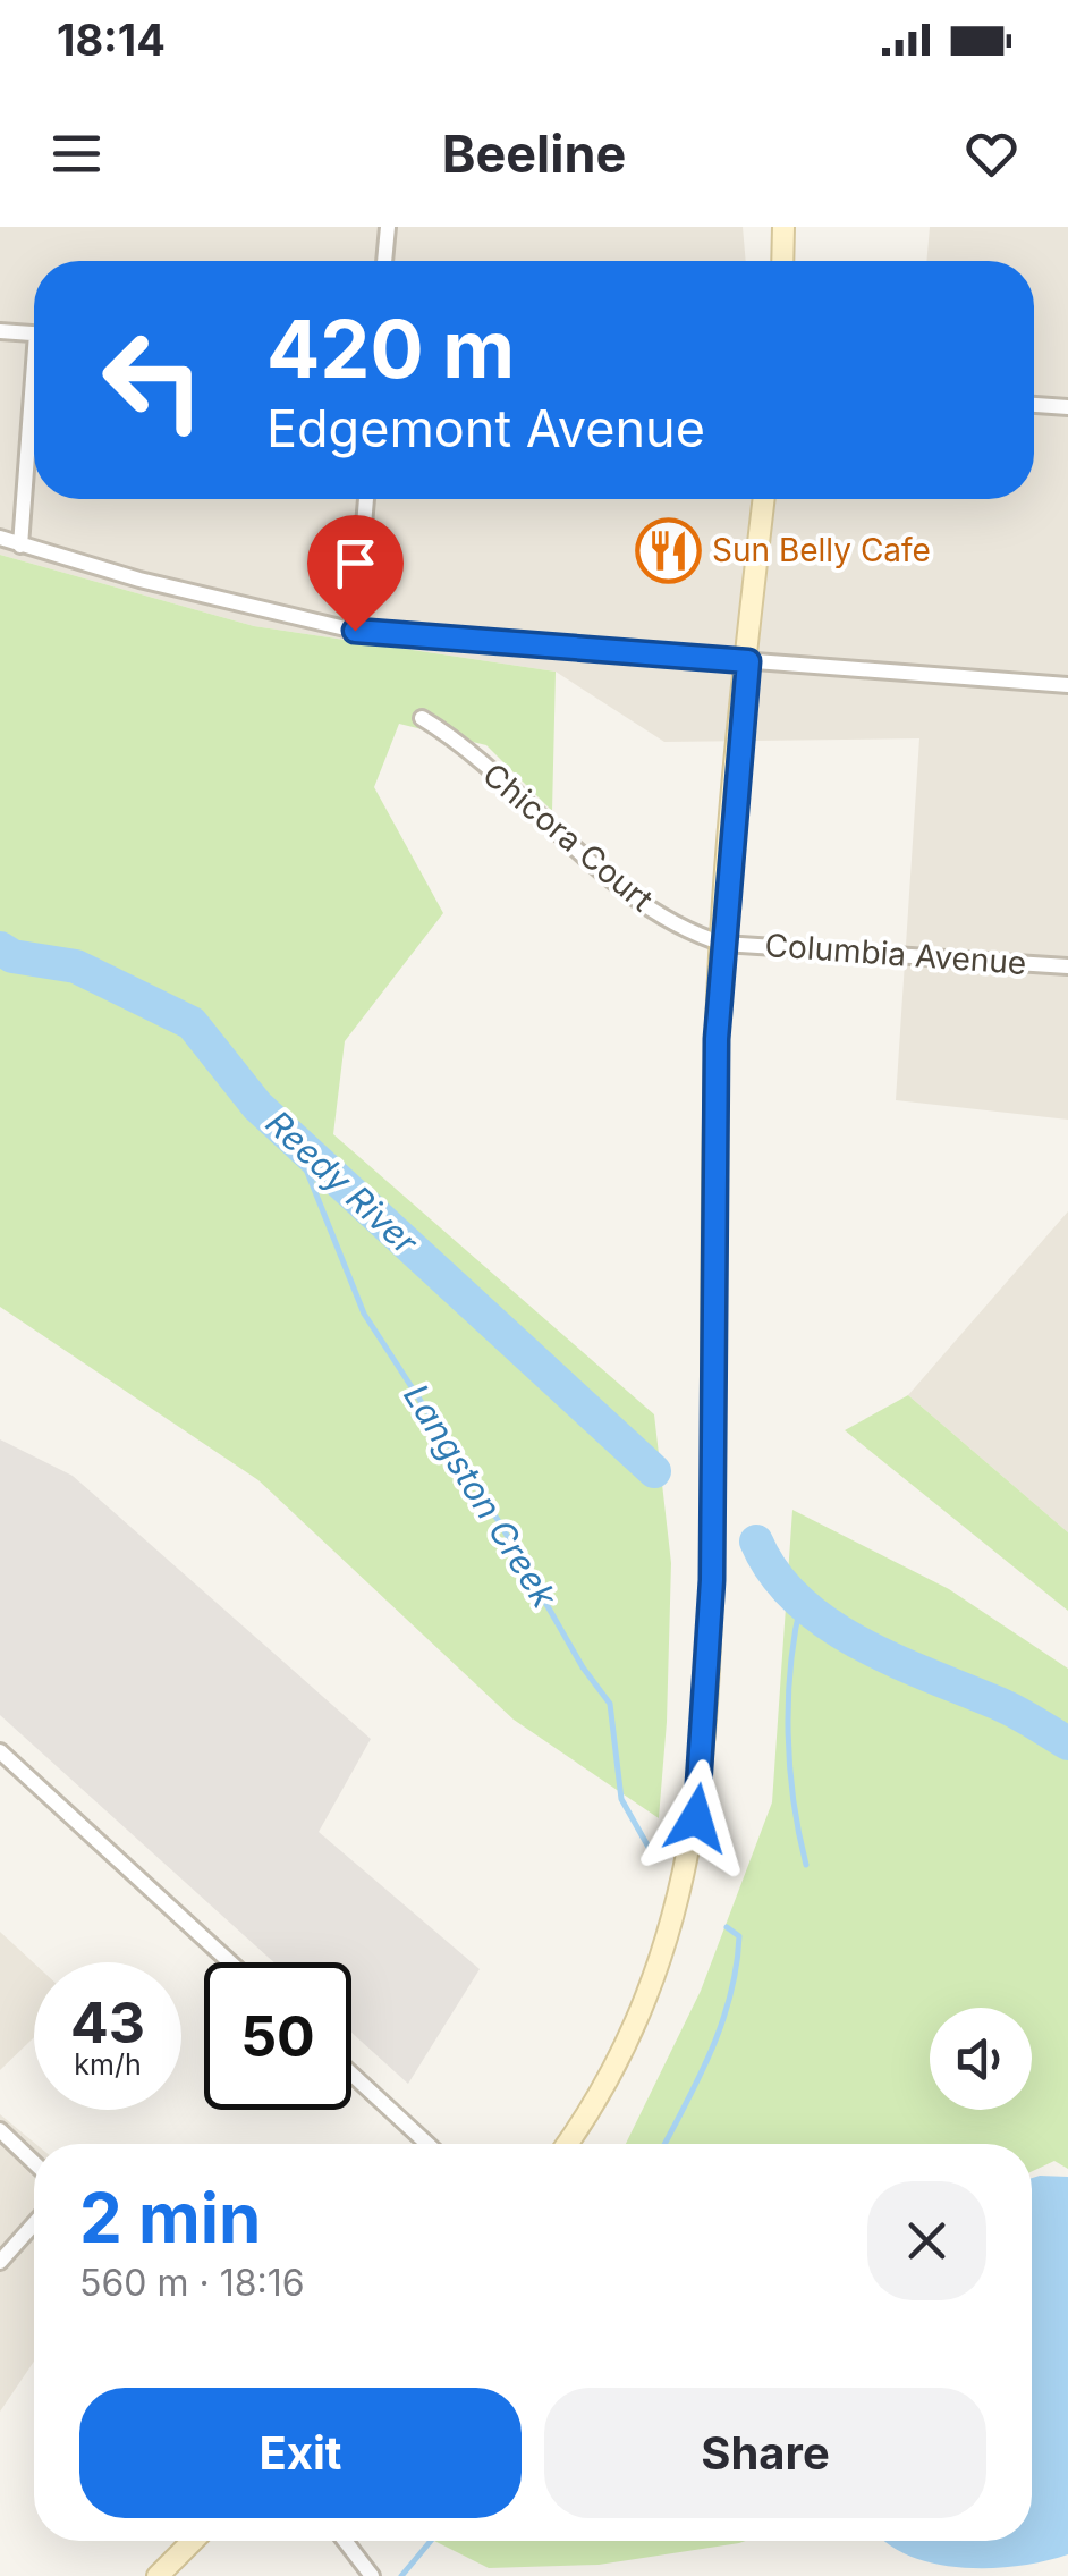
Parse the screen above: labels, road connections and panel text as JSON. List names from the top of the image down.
{
  "streets": {
    "street": ["Chicora Court", "Columbia Avenue"]
  },
  "crossings": [
    ["Chicora Court", "Columbia Avenue"]
  ],
  "water": ["Reedy River", "Langston Creek"],
  "places": {
    "restaurant": ["Sun Belly Cafe"]
  },
  "page": {
    "status": "18:14",
    "header": "Beeline",
    "turn": ["420 m", "Edgemont Avenue"],
    "speed": "43 km/h",
    "limit": "50",
    "heading": ["2 min", "560 m · 18:16"],
    "buttons": ["Exit", "Share"]
  }
}
